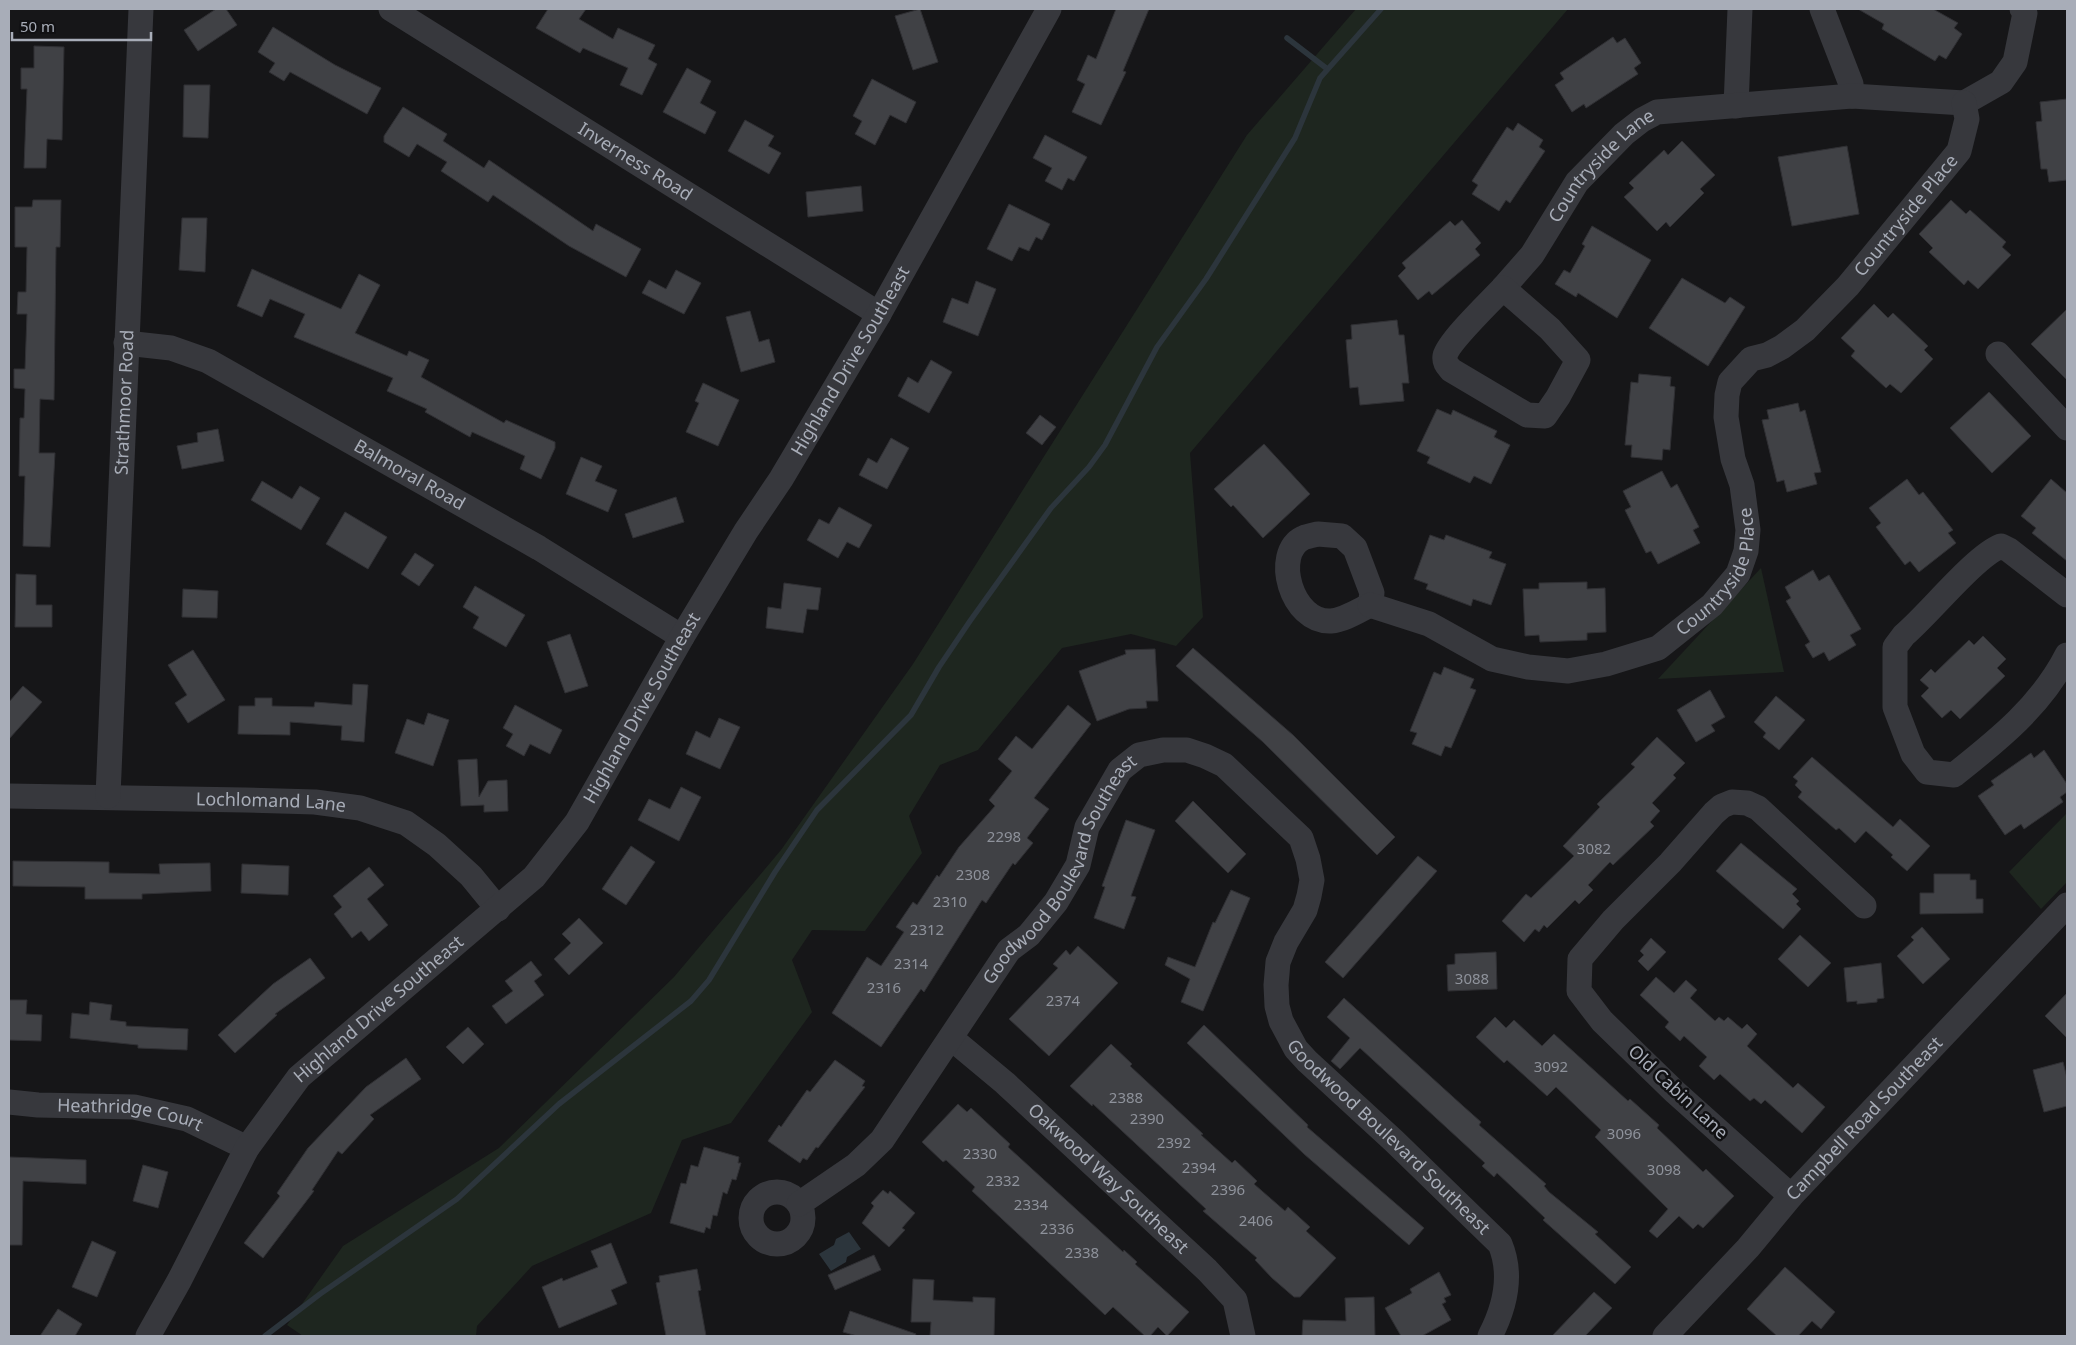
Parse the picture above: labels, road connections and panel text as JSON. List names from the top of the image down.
{
  "streets": {
    "street": [
      "Inverness Road",
      "Countryside Lane",
      "Countryside Place",
      "Highland Drive Southeast",
      "Strathmoor Road",
      "Balmoral Road",
      "Lochlomand Lane",
      "Goodwood Boulevard Southeast",
      "Old Cabin Lane",
      "Heathridge Court",
      "Campbell Road Southeast",
      "Oakwood Way Southeast"
    ]
  },
  "crossings": [
    ["Inverness Road", "Highland Drive Southeast"],
    ["Countryside Lane", "Countryside Place"],
    ["Highland Drive Southeast", "Balmoral Road"],
    ["Highland Drive Southeast", "Lochlomand Lane"],
    ["Highland Drive Southeast", "Heathridge Court"],
    ["Strathmoor Road", "Balmoral Road"],
    ["Strathmoor Road", "Lochlomand Lane"],
    ["Goodwood Boulevard Southeast", "Oakwood Way Southeast"],
    ["Old Cabin Lane", "Campbell Road Southeast"]
  ],
  "house_numbers": [
    "2298",
    "3082",
    "2308",
    "2310",
    "2312",
    "2314",
    "3088",
    "2316",
    "2374",
    "3092",
    "2388",
    "2390",
    "3096",
    "2392",
    "2330",
    "2394",
    "3098",
    "2332",
    "2396",
    "2334",
    "2406",
    "2336",
    "2338"
  ],
  "scale_bar": "50 m"
}
